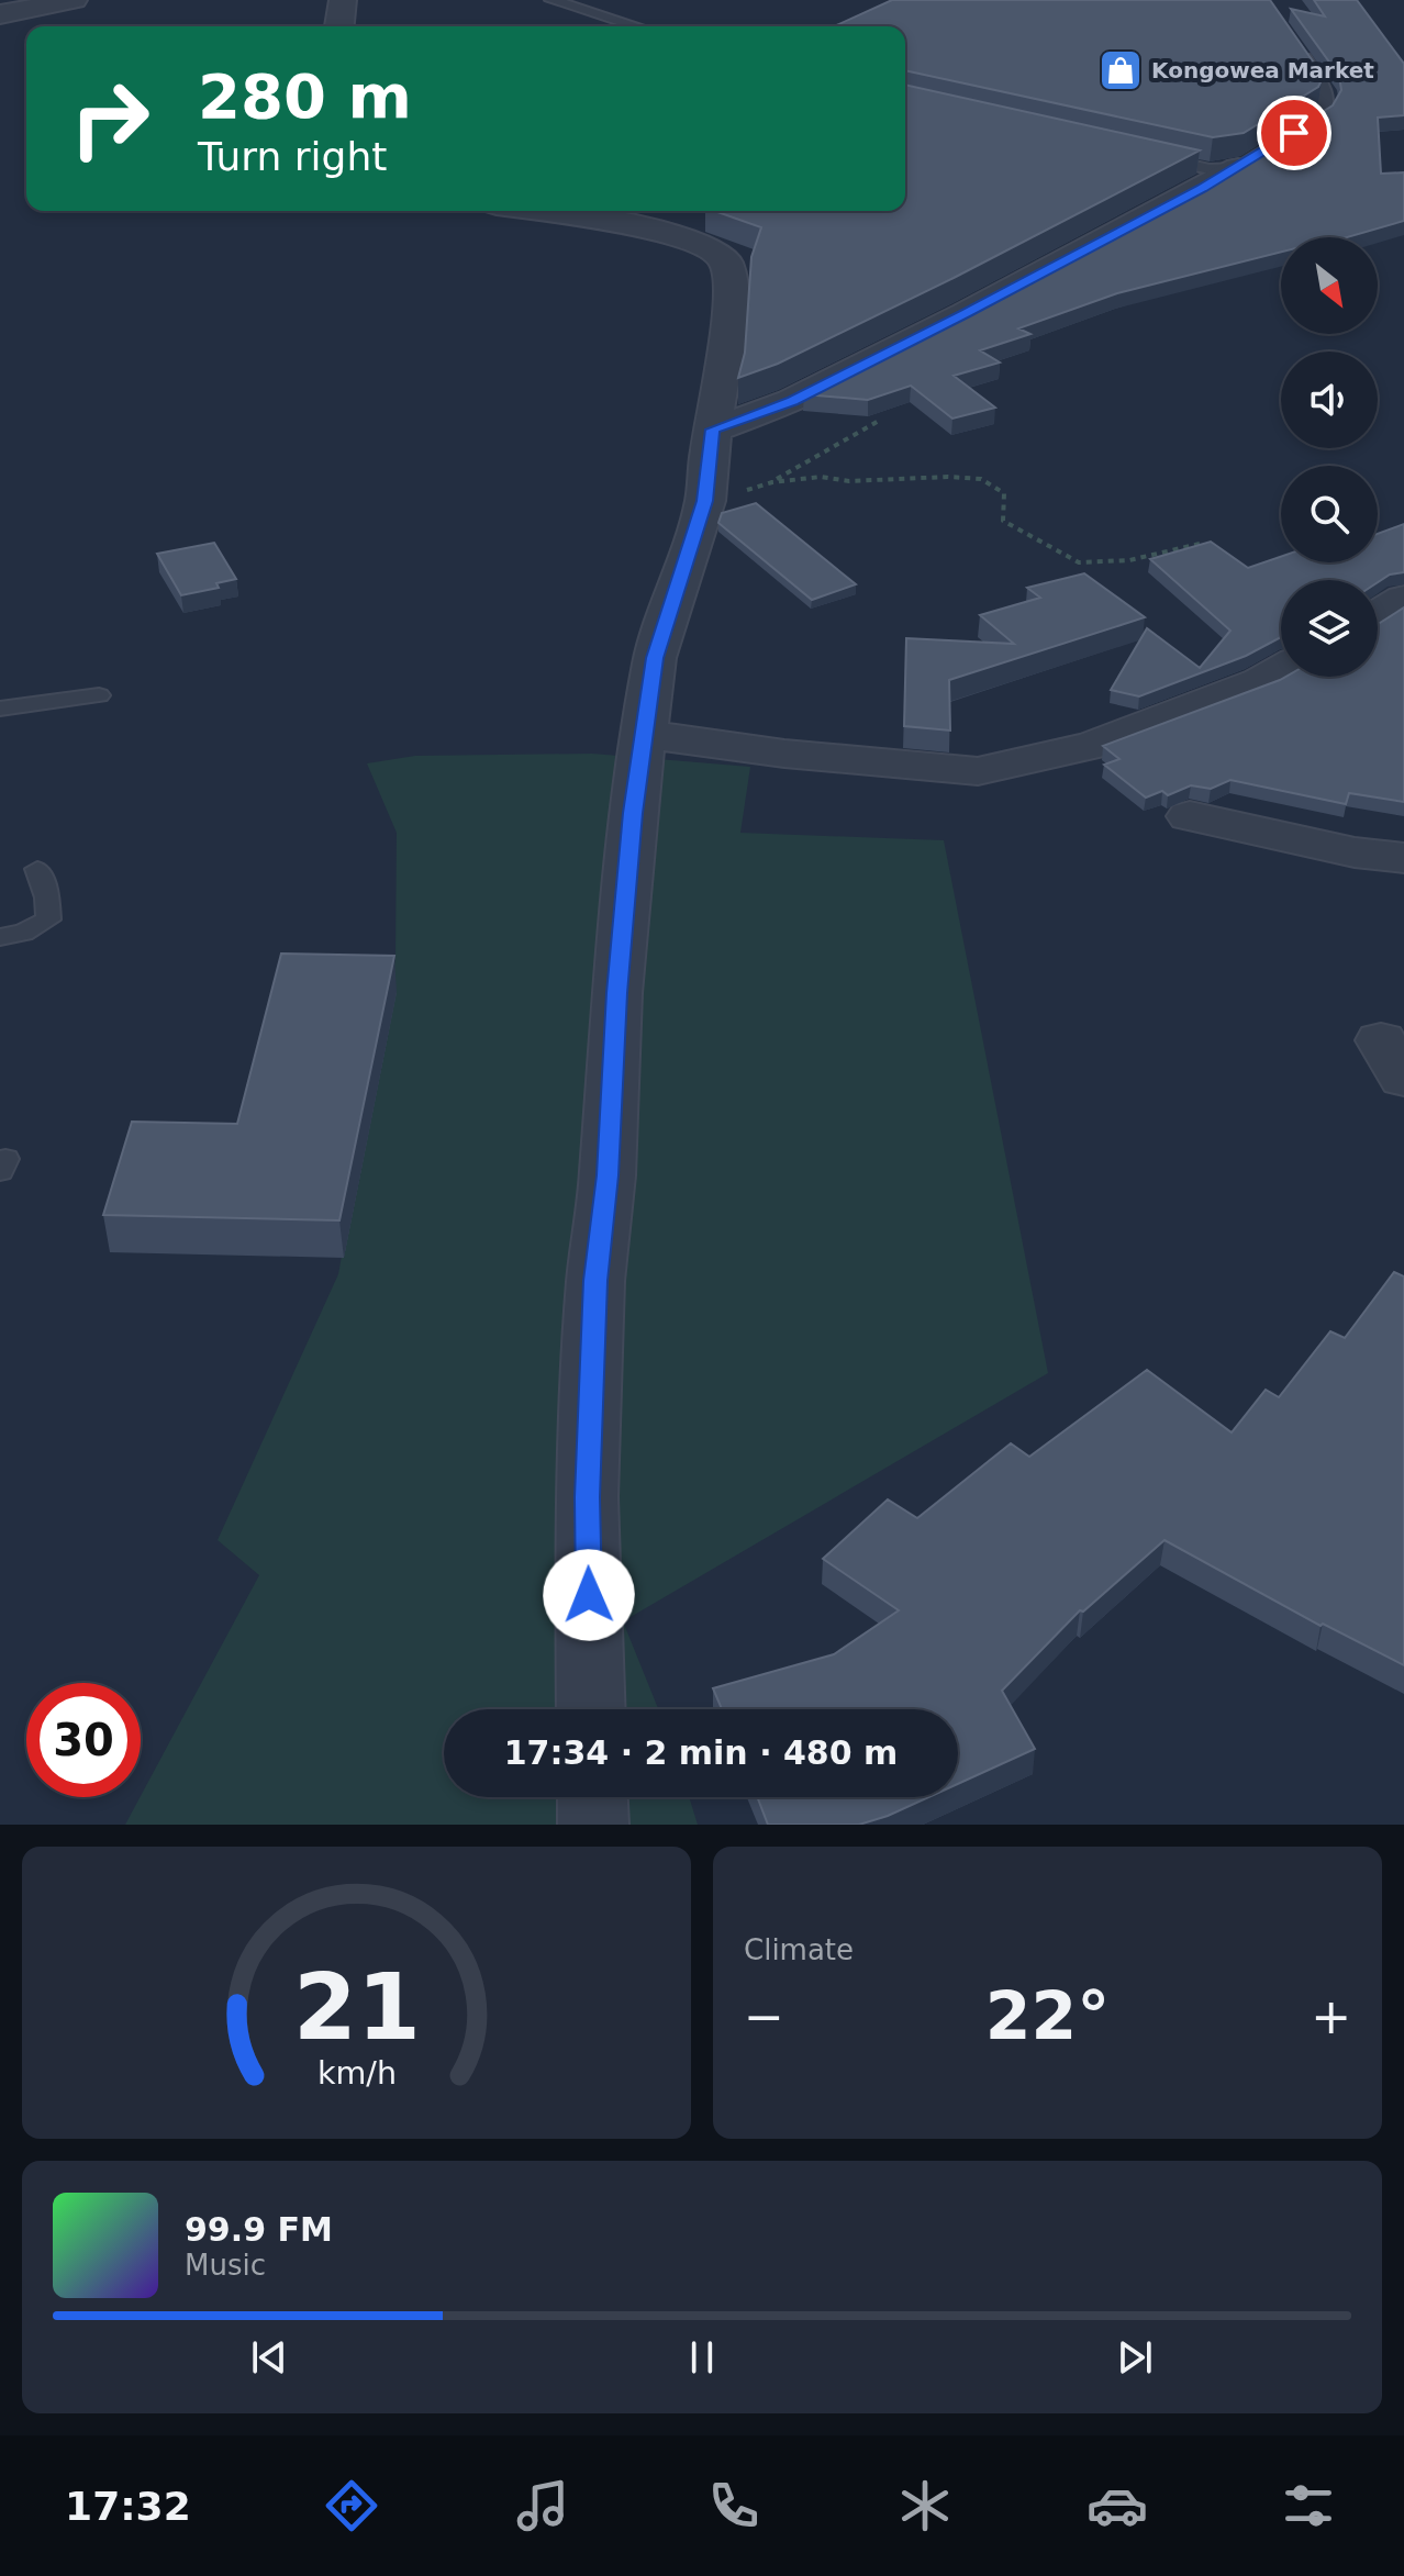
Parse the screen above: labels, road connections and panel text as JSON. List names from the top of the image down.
{
  "places": {
    "shop": ["Kongowea Market"]
  },
  "north": "bottom right",
  "page": {
    "turn": ["280 m", "Turn right"],
    "limit": "30",
    "trip": "17:34 · 2 min · 480 m",
    "tile": "Climate",
    "heat": ["−", "22°", "+"],
    "song": ["99.9 FM", "Music"],
    "tabs": "17:32",
    "gauge": ["21", "km/h"]
  }
}
